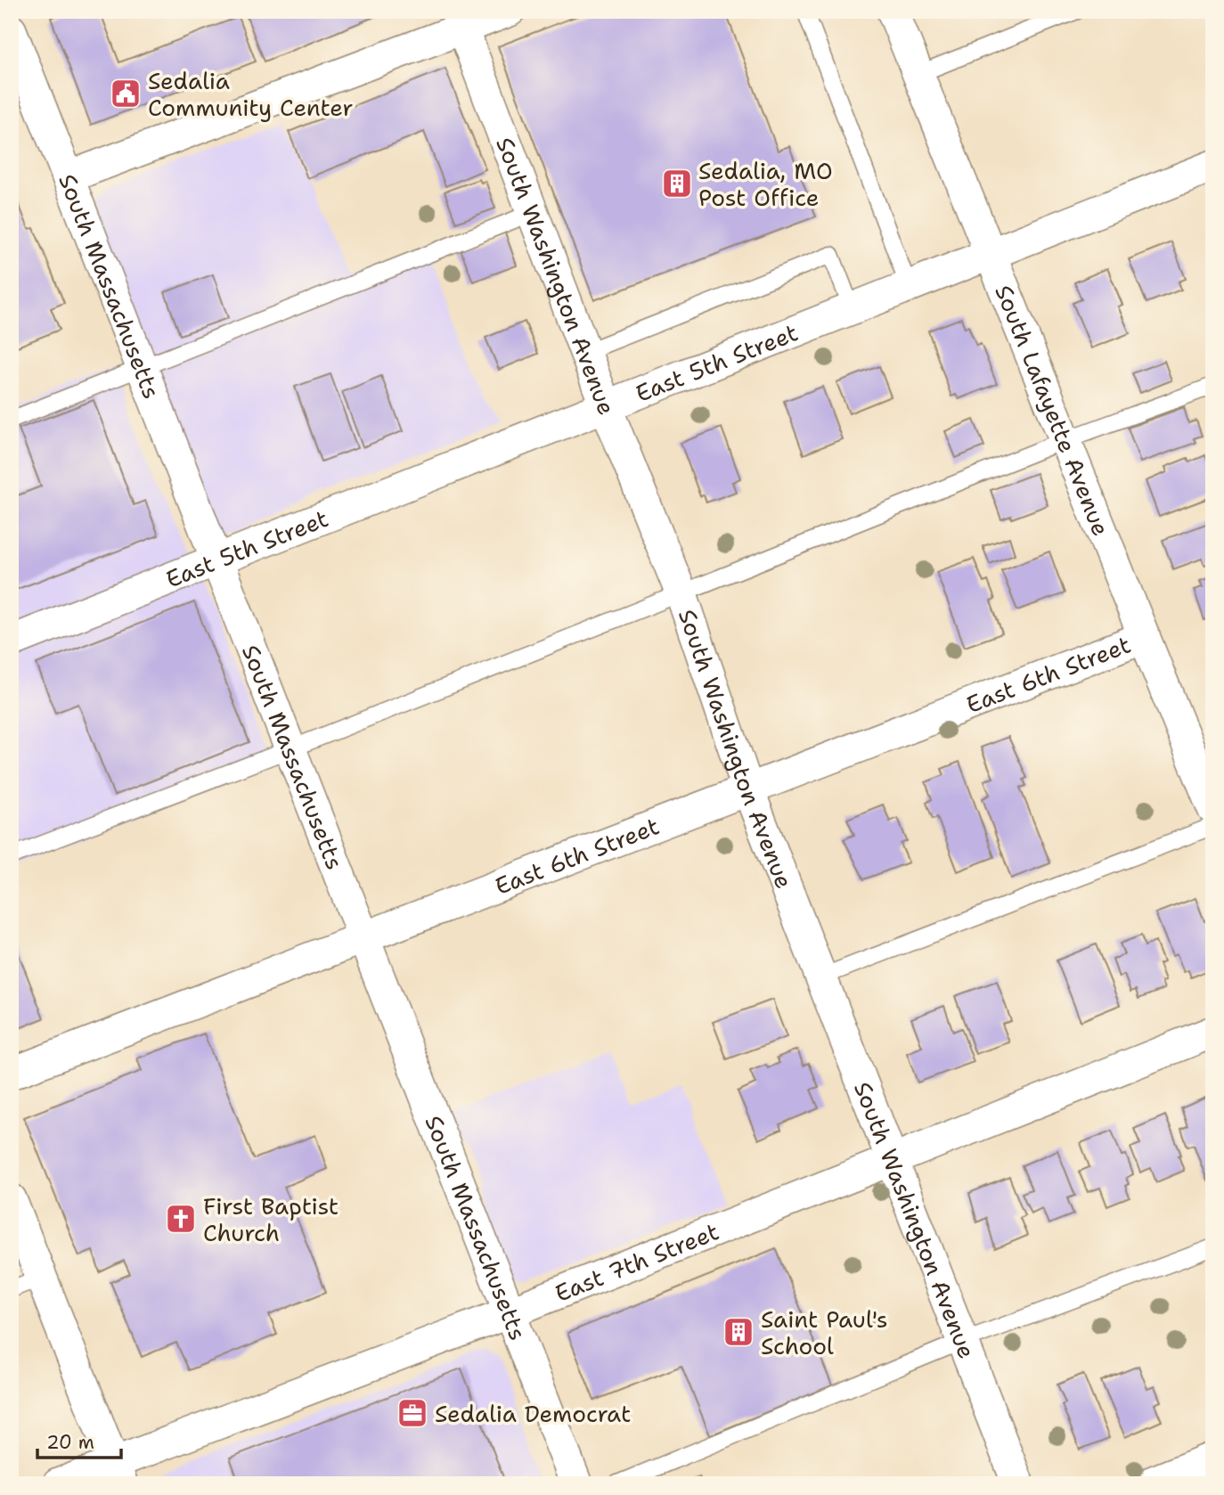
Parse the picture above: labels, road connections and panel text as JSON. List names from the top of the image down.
{
  "streets": {
    "street": [
      "South Washington Avenue",
      "South Massachusetts",
      "East 5th Street",
      "South Lafayette Avenue",
      "East 6th Street",
      "East 7th Street"
    ]
  },
  "crossings": [
    ["South Washington Avenue", "East 5th Street"],
    ["South Washington Avenue", "East 6th Street"],
    ["South Washington Avenue", "East 7th Street"],
    ["South Massachusetts", "East 5th Street"],
    ["South Massachusetts", "East 6th Street"],
    ["South Massachusetts", "East 7th Street"],
    ["East 5th Street", "South Lafayette Avenue"],
    ["South Lafayette Avenue", "East 6th Street"]
  ],
  "places": {
    "public building": ["Sedalia Community Center"],
    "building": ["Sedalia, MO Post Office", "Saint Paul's School"],
    "church": ["First Baptist Church"],
    "office": ["Sedalia Democrat"]
  },
  "scale_bar": "20 m"
}
